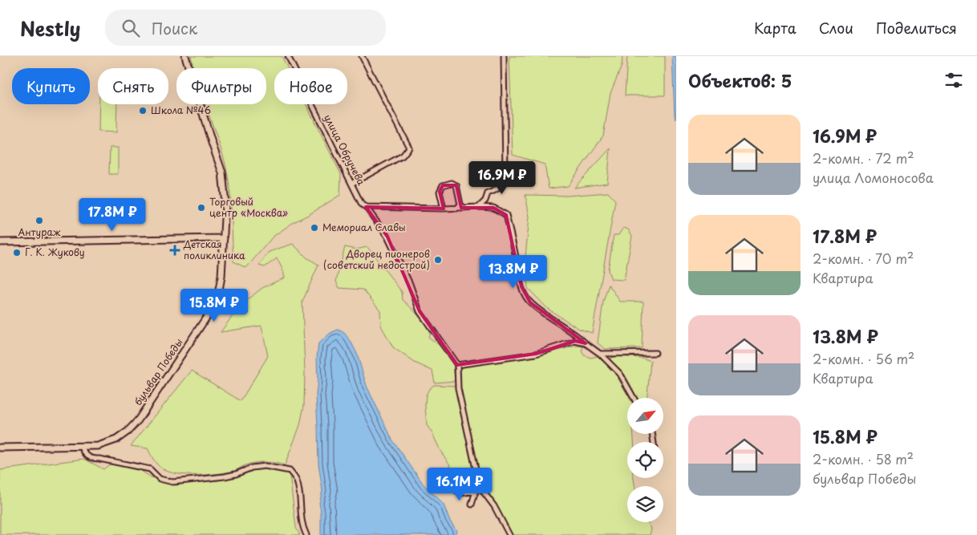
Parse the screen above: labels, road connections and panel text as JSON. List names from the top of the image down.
{
  "streets": {
    "street": ["улица Обручева", "бульвар Победы"]
  },
  "places": {
    "other": [
      "Школа №46",
      "Торговый центр «Москва»",
      "Антураж",
      "Мемориал Славы",
      "Г. К. Жукову",
      "Дворец пионеров (советский недострой)"
    ],
    "health": ["Детская поликлиника"]
  },
  "north": "top right",
  "page": {
    "header": "Nestly",
    "search": "Поиск",
    "nav": ["Карта", "Слои", "Поделиться"],
    "heading": "Объектов: 5",
    "chip": [
      "Купить",
      "Снять",
      "Фильтры",
      "Новое"
    ],
    "list": [
      {
        "name": "16.9M ₽",
        "note": "2-комн. · 72 m² · улица Ломоносова"
      },
      {
        "name": "17.8M ₽",
        "note": "2-комн. · 70 m² · Квартира"
      },
      {
        "name": "13.8M ₽",
        "note": "2-комн. · 56 m² · Квартира"
      },
      {
        "name": "15.8M ₽",
        "note": "2-комн. · 58 m² · бульвар Победы"
      }
    ],
    "price": [
      "16.9M ₽",
      "17.8M ₽",
      "13.8M ₽",
      "15.8M ₽",
      "16.1M ₽"
    ]
  }
}
